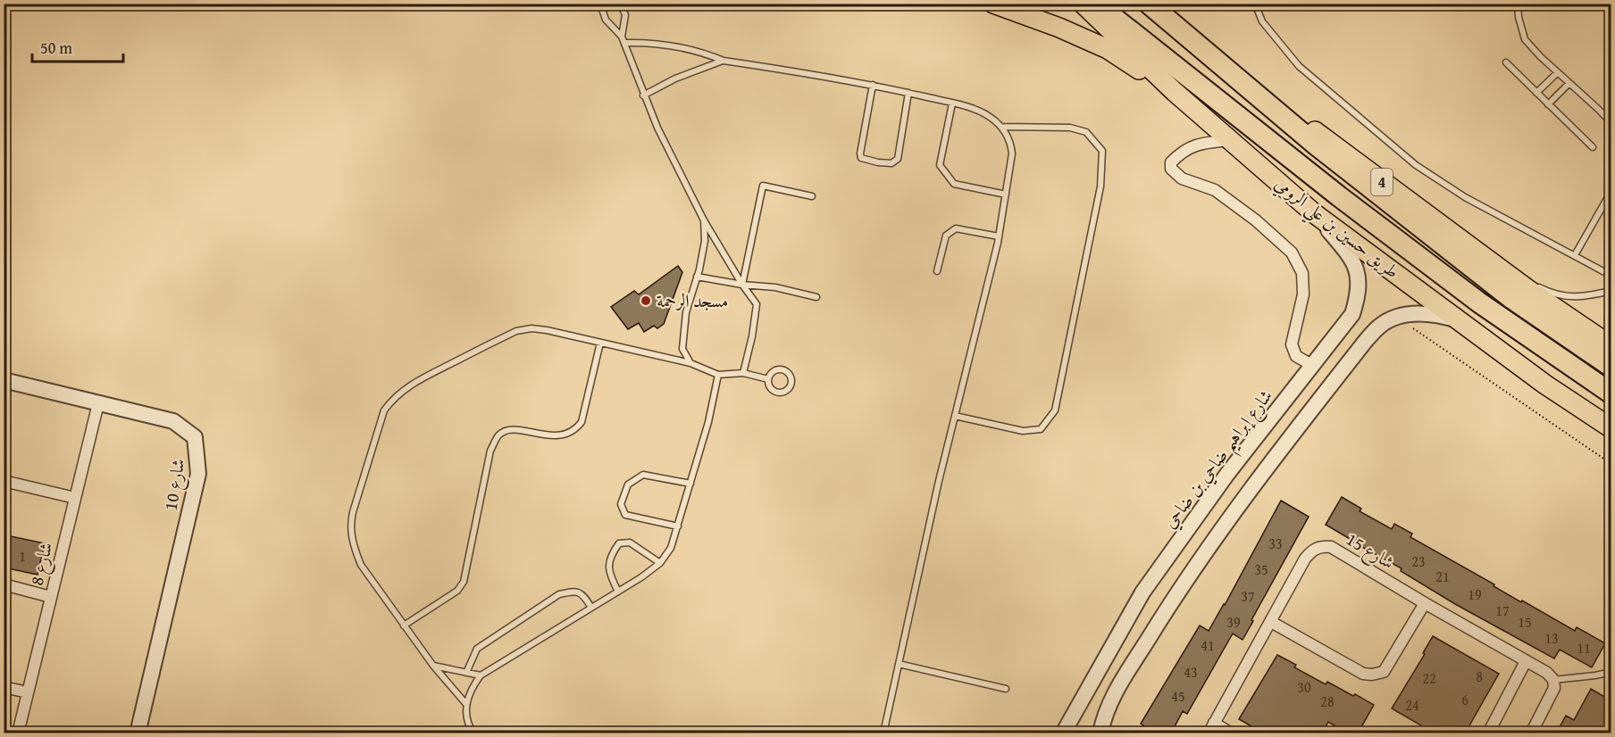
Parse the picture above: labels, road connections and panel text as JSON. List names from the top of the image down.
{
  "streets": {
    "highway": ["4", "طريق حسين بن علي الرومي"],
    "street": [
      "شارع إبراهيم ضاحي بن ضاحي",
      "شارع 10",
      "شارع 15",
      "شارع 8"
    ]
  },
  "crossings": [
    ["طريق حسين بن علي الرومي", "شارع إبراهيم ضاحي بن ضاحي"],
    ["شارع 10", "شارع 8"]
  ],
  "places": ["مسجد الرحمة"],
  "house_numbers": [
    "33",
    "1",
    "23",
    "35",
    "21",
    "19",
    "37",
    "17",
    "39",
    "15",
    "13",
    "41",
    "11",
    "43",
    "8",
    "22",
    "30",
    "45",
    "6",
    "28",
    "24"
  ],
  "scale_bar": "50 m"
}
